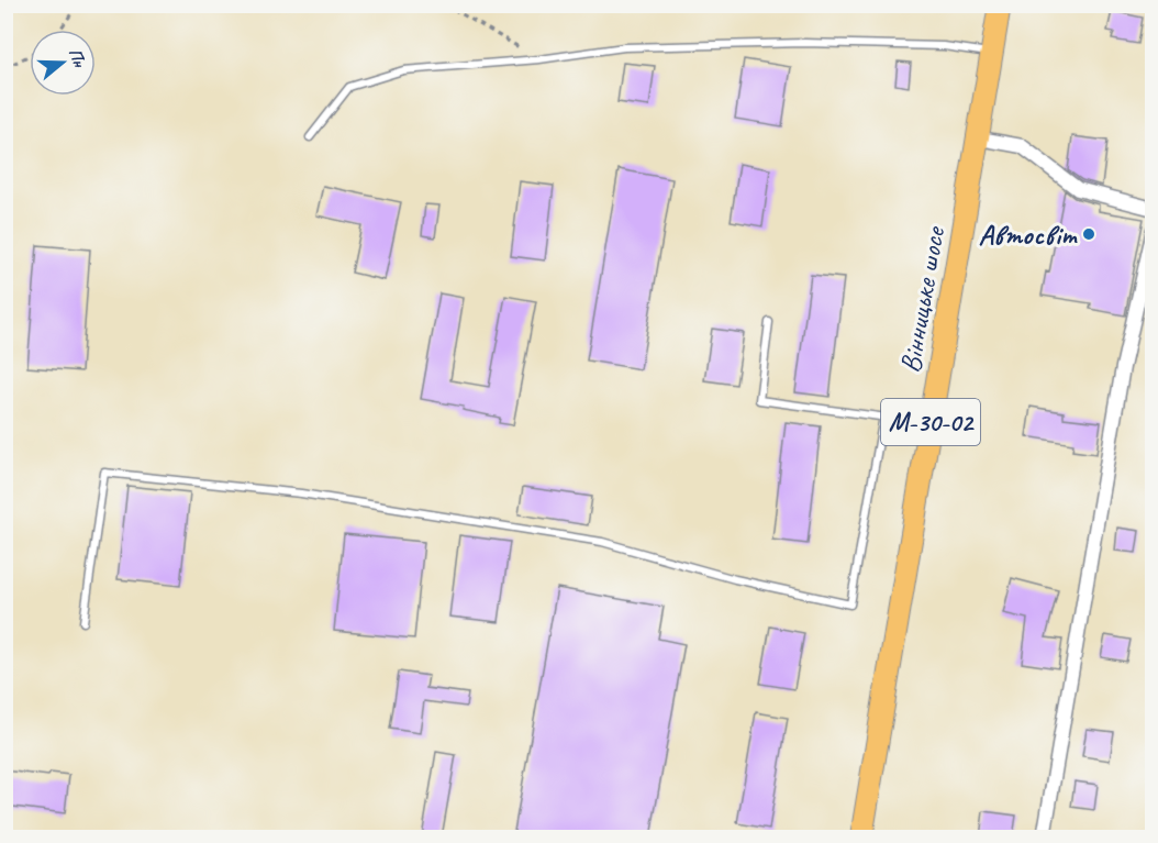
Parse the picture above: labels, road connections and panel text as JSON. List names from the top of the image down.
{
  "streets": {
    "main road": ["Вінницьке шосе", "М-30-02"]
  },
  "places": ["Автосвіт"],
  "north": "right"
}
